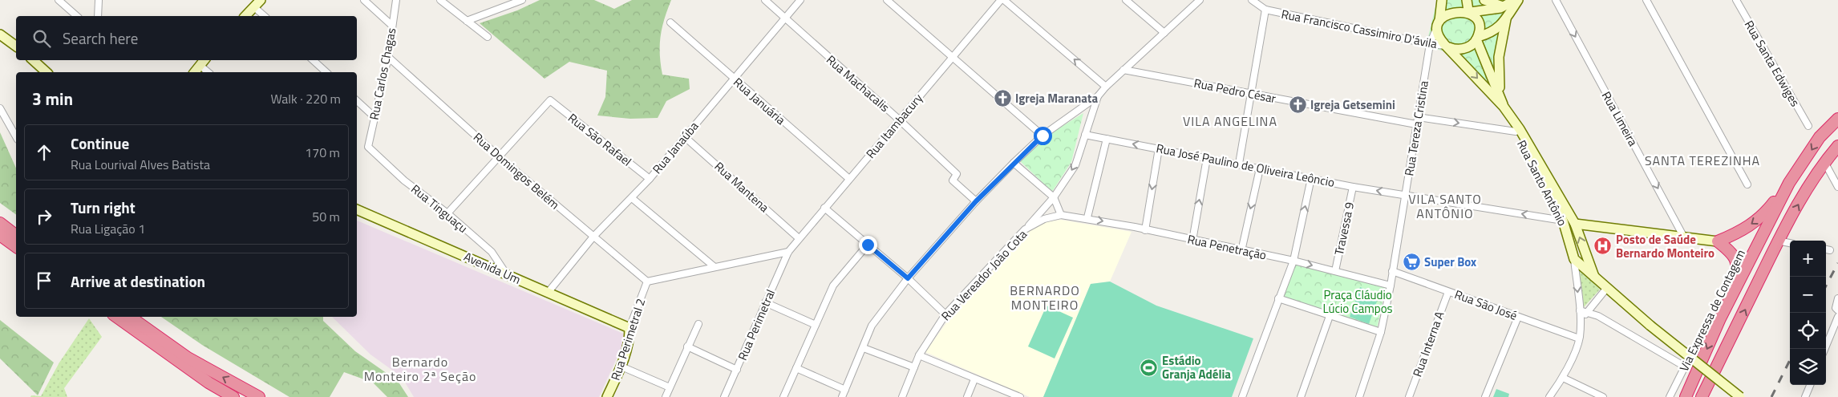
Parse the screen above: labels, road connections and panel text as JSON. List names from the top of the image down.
{
  "streets": {
    "highway": ["Via Expressa de Contagem"],
    "street": [
      "Rua Francisco Cassimiro D'ávila",
      "Rua Santa Edwiges",
      "Rua Carlos Chagas",
      "Rua Machacalis",
      "Rua Pedro César",
      "Rua Januária",
      "Rua Limeira",
      "Rua Itambacury",
      "Rua Tereza Cristina",
      "Rua São Rafael",
      "Rua Janaúba",
      "Rua José Paulino de Oliveira Leôncio",
      "Rua Domingos Belém",
      "Rua Santo Antônio",
      "Rua Mantena",
      "Rua Tinguaçu",
      "Travessa 9",
      "Rua Penetração",
      "Avenida Um",
      "Rua Vereador João Cota",
      "Rua São José",
      "Rua Perimetral",
      "Rua Perimetral 2",
      "Rua Interna A"
    ]
  },
  "crossings": [
    ["Rua Francisco Cassimiro D'ávila", "Rua Tereza Cristina"],
    ["Rua Francisco Cassimiro D'ávila", "Rua Santo Antônio"],
    ["Rua Carlos Chagas", "Rua Domingos Belém"],
    ["Rua Carlos Chagas", "Rua Tinguaçu"],
    ["Rua Machacalis", "Rua Itambacury"],
    ["Rua Machacalis", "Rua Janaúba"],
    ["Rua Pedro César", "Rua Tereza Cristina"],
    ["Rua Januária", "Rua Itambacury"],
    ["Rua Januária", "Rua Janaúba"],
    ["Rua Itambacury", "Rua Mantena"],
    ["Rua Itambacury", "Rua Perimetral"],
    ["Rua Tereza Cristina", "Rua José Paulino de Oliveira Leôncio"],
    ["Rua Tereza Cristina", "Rua Santo Antônio"],
    ["Rua Tereza Cristina", "Rua Penetração"],
    ["Rua Tereza Cristina", "Rua São José"],
    ["Rua São Rafael", "Rua Janaúba"],
    ["Rua São Rafael", "Rua Domingos Belém"],
    ["Rua Janaúba", "Rua Domingos Belém"],
    ["Rua Janaúba", "Rua Mantena"],
    ["Rua Janaúba", "Avenida Um"],
    ["Rua José Paulino de Oliveira Leôncio", "Rua Santo Antônio"],
    ["Rua José Paulino de Oliveira Leôncio", "Travessa 9"],
    ["Rua Domingos Belém", "Rua Perimetral 2"],
    ["Rua Tinguaçu", "Avenida Um"],
    ["Travessa 9", "Rua Penetração"],
    ["Rua Penetração", "Rua Vereador João Cota"],
    ["Avenida Um", "Rua Perimetral 2"],
    ["Rua São José", "Rua Interna A"]
  ],
  "one_way": ["Rua Limeira", "Rua José Paulino de Oliveira Leôncio"],
  "districts": [
    "VILA ANGELINA",
    "SANTA TEREZINHA",
    "VILA SANTO ANTÔNIO",
    "BERNARDO MONTEIRO",
    "Bernardo Monteiro 2ª Seção"
  ],
  "parks": ["Praça Cláudio Lúcio Campos"],
  "places": {
    "church": ["Igreja Maranata", "Igreja Getsemini"],
    "hospital": ["Posto de Saúde Bernardo Monteiro"],
    "supermarket": ["Super Box"],
    "sports": ["Estádio Granja Adélia"]
  },
  "page": {
    "search": "Search here",
    "heading": ["3 min", "Walk · 220 m"],
    "list": [
      ["Continue", "Rua Lourival Alves Batista", "170 m"],
      ["Turn right", "Rua Ligação 1", "50 m"],
      "Arrive at destination"
    ],
    "map_buttons": ["+", "−"]
  }
}
